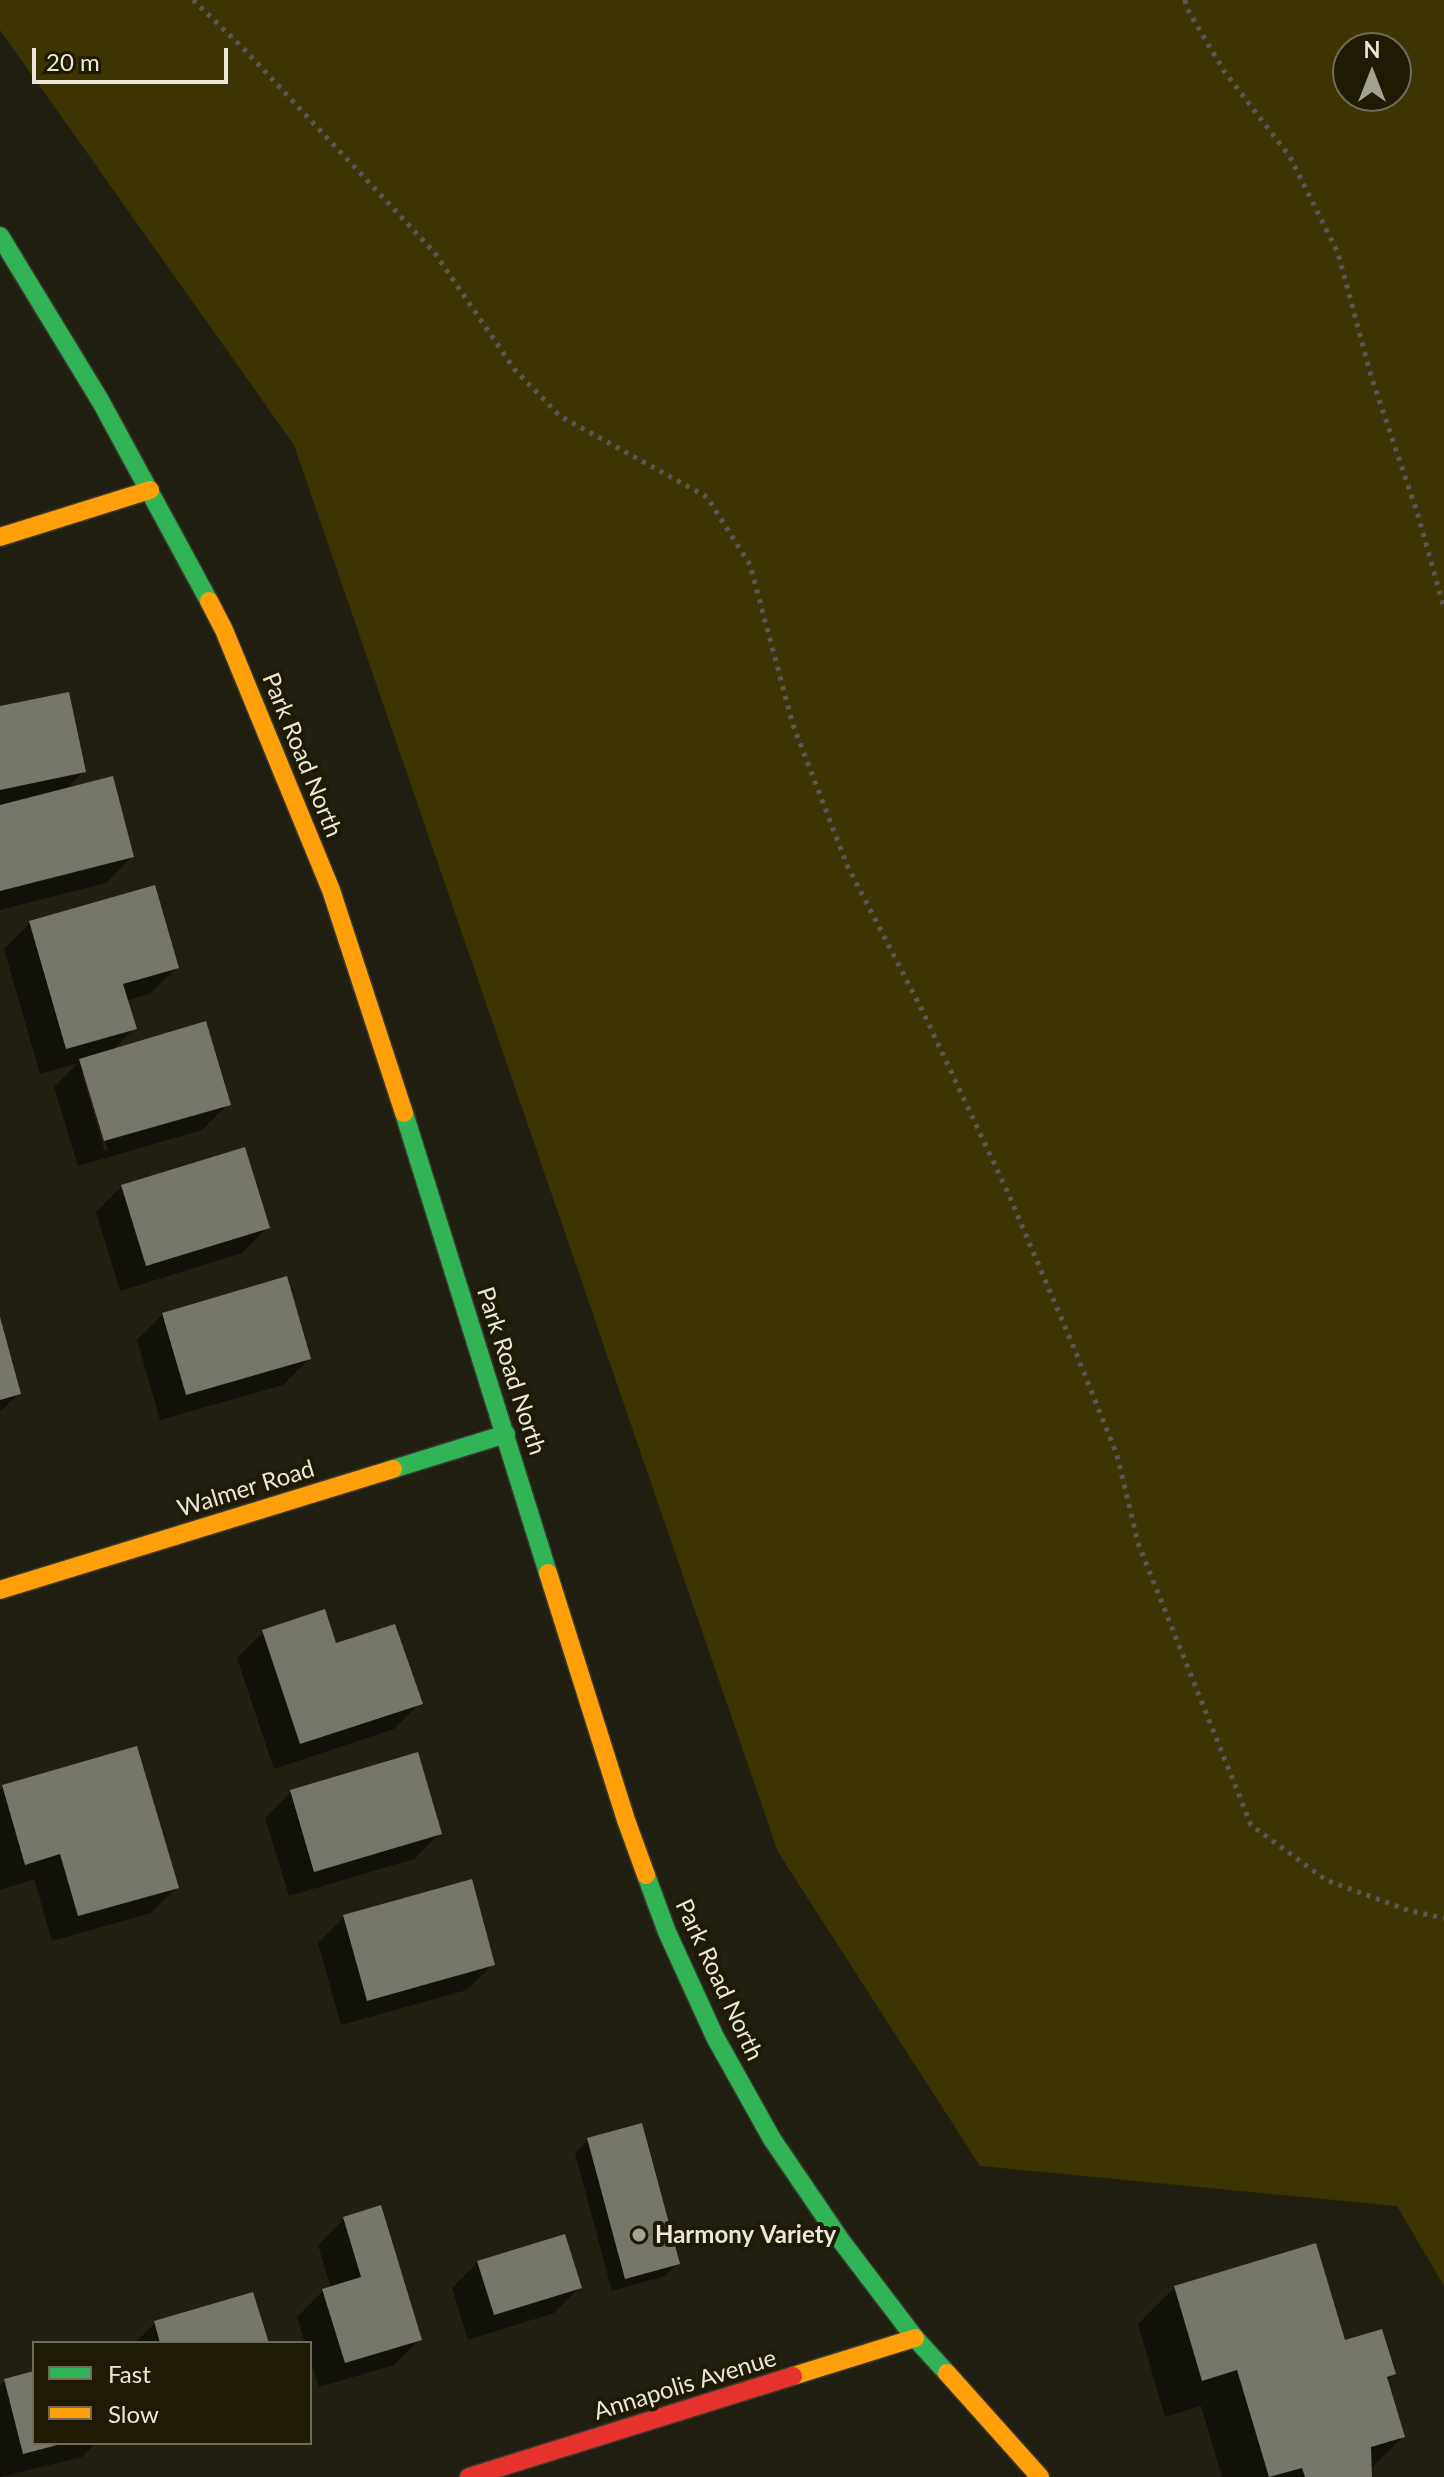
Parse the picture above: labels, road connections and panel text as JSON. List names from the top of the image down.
{
  "streets": {
    "main road": ["Park Road North", "Walmer Road", "Annapolis Avenue"]
  },
  "crossings": [
    ["Park Road North", "Walmer Road"],
    ["Park Road North", "Annapolis Avenue"]
  ],
  "places": ["Harmony Variety"],
  "legend": ["Fast", "Slow"],
  "scale_bar": "20 m",
  "north": "top"
}
